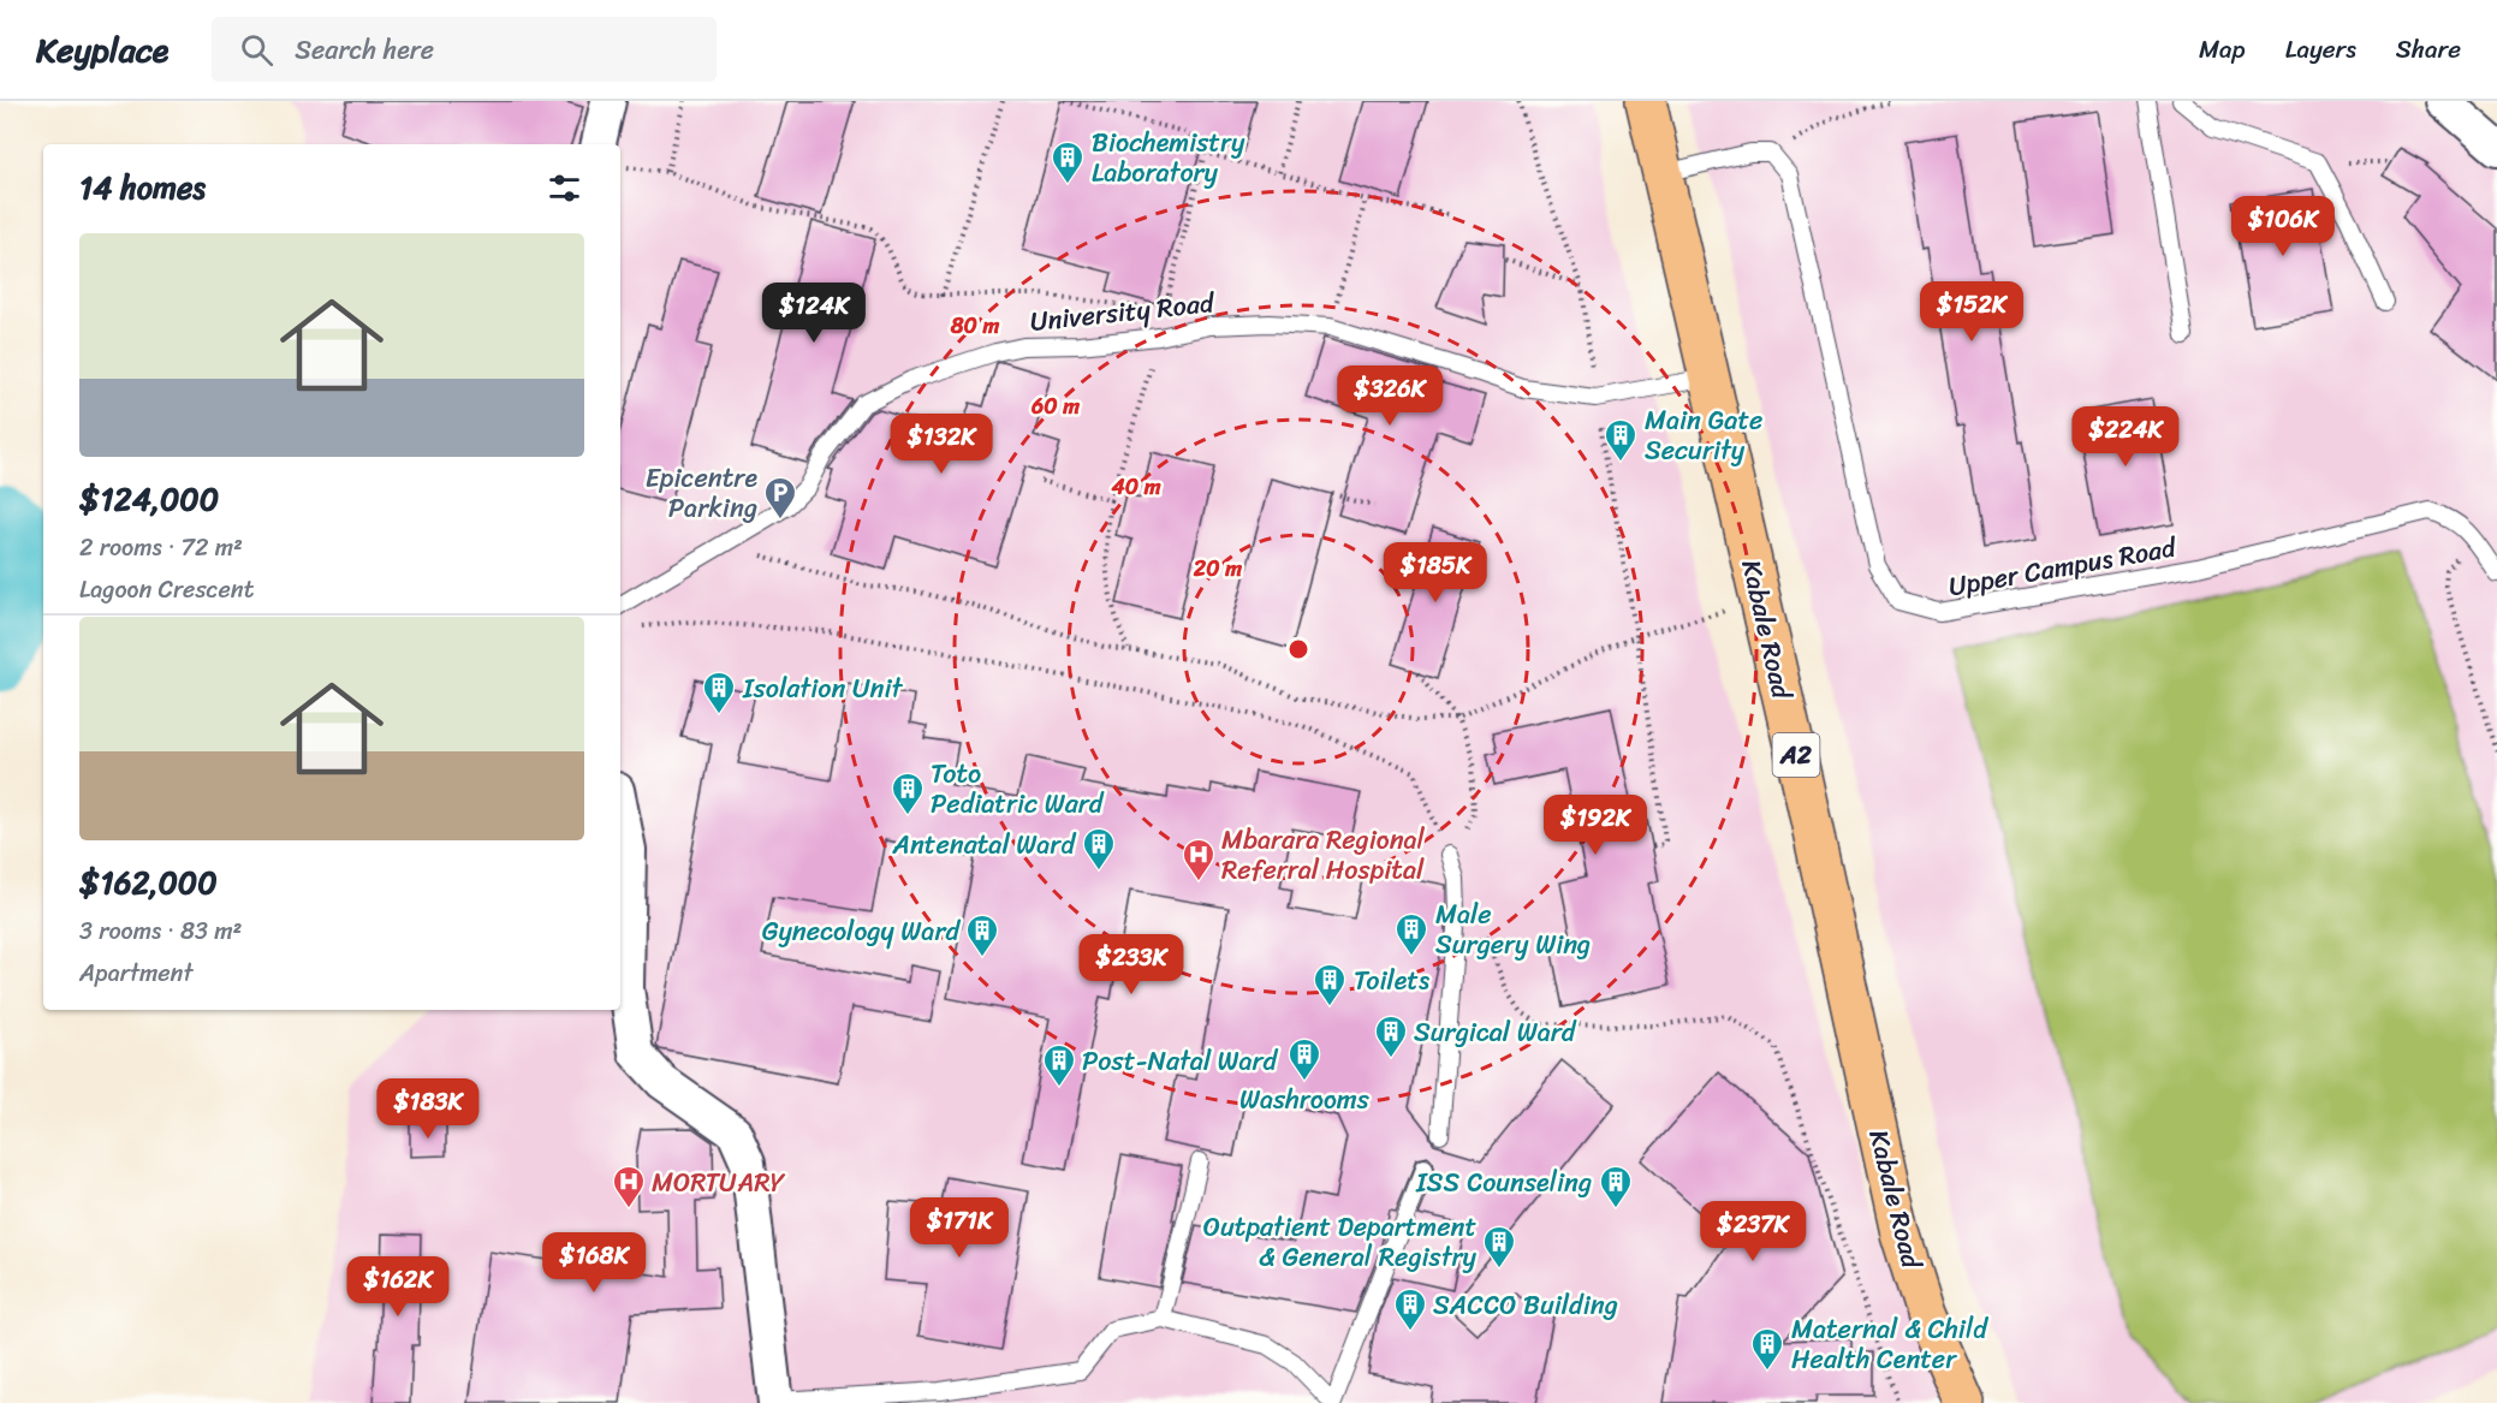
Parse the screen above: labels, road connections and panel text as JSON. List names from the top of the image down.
{
  "streets": {
    "main road": ["Kabale Road", "A2"],
    "lane": ["University Road", "Upper Campus Road"]
  },
  "crossings": [
    ["University Road", "Kabale Road"]
  ],
  "places": {
    "building": [
      "Biochemistry Laboratory",
      "Main Gate Security",
      "Isolation Unit",
      "Toto Pediatric Ward",
      "Antenatal Ward",
      "Male Surgery Wing",
      "Gynecology Ward",
      "Toilets",
      "Surgical Ward",
      "Washrooms",
      "Post-Natal Ward",
      "ISS Counseling",
      "Outpatient Department & General Registry",
      "SACCO Building",
      "Maternal & Child Health Center"
    ],
    "parking": ["Epicentre Parking"],
    "hospital": ["Mbarara Regional Referral Hospital", "MORTUARY"]
  },
  "page": {
    "header": "Keyplace",
    "search": "Search here",
    "nav": ["Map", "Layers", "Share"],
    "heading": "14 homes",
    "price": [
      "$106K",
      "$152K",
      "$124K",
      "$326K",
      "$224K",
      "$132K",
      "$185K",
      "$192K",
      "$233K",
      "$183K",
      "$171K",
      "$237K",
      "$168K",
      "$162K"
    ],
    "list": [
      {
        "name": "$124,000",
        "note": "2 rooms · 72 m² · Lagoon Crescent"
      },
      {
        "name": "$162,000",
        "note": "3 rooms · 83 m² · Apartment"
      }
    ]
  },
  "rings": [
    "80 m",
    "60 m",
    "40 m",
    "20 m"
  ]
}
